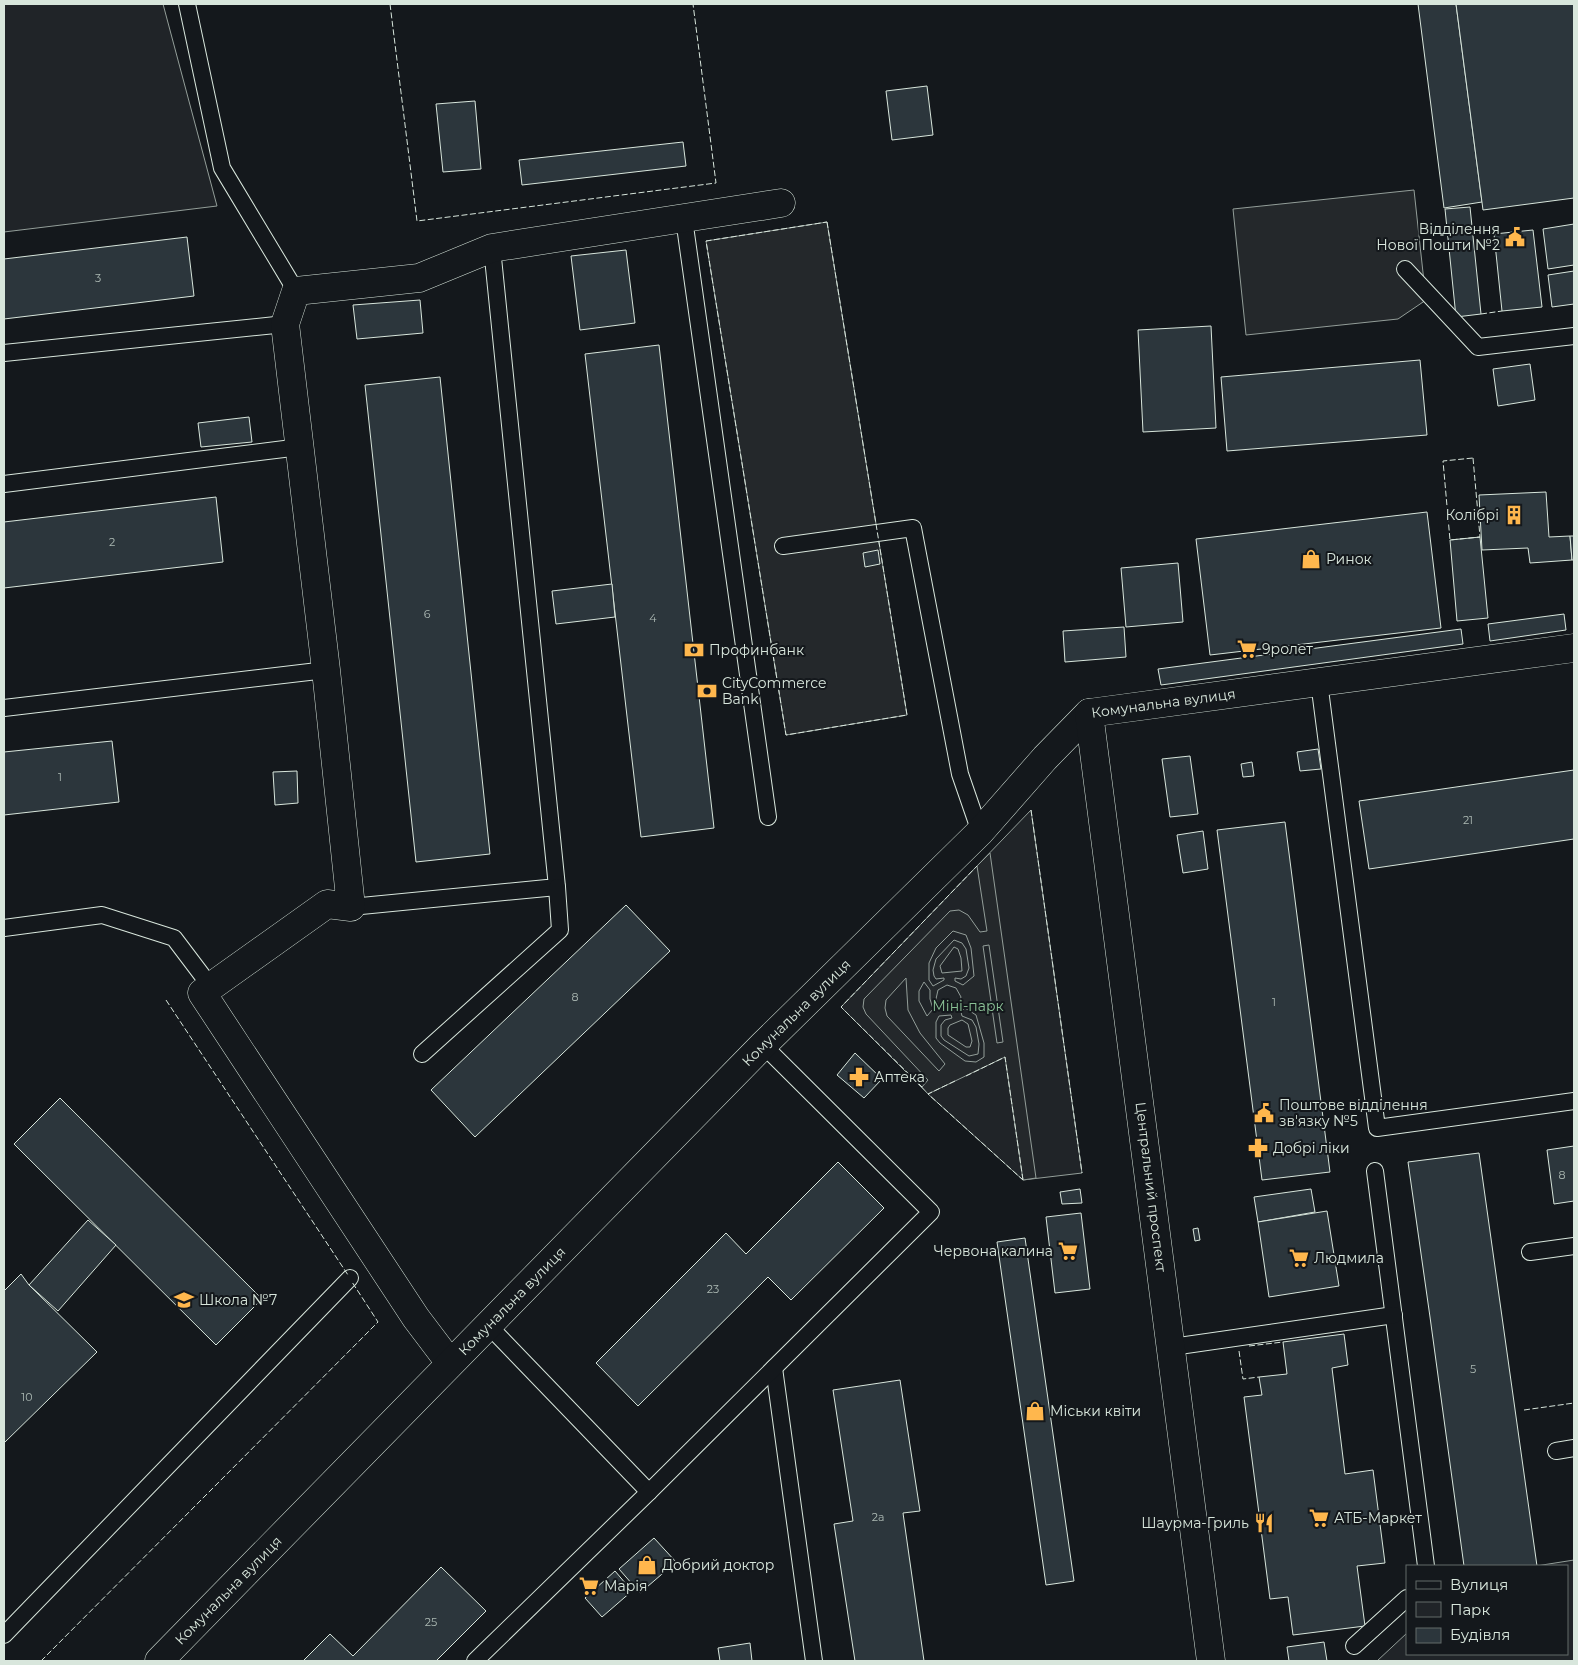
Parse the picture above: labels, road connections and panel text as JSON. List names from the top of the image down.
{
  "streets": {
    "street": ["Комунальна вулиця", "Центральний проспект"]
  },
  "crossings": [
    ["Комунальна вулиця", "Центральний проспект"]
  ],
  "parks": ["Міні-парк"],
  "places": {
    "public building": ["Відділення Нової Пошти №2", "Поштове відділення зв'язку №5"],
    "building": ["Колібрі"],
    "shop": ["Ринок", "Міськи квіти", "Добрий доктор"],
    "supermarket": [
      "9ролет",
      "Червона калина",
      "Людмила",
      "АТБ-Маркет",
      "Марія"
    ],
    "bank": ["Профинбанк", "CityCommerce Bank"],
    "pharmacy": ["Аптека", "Добрі ліки"],
    "school or university": ["Школа №7"],
    "restaurant": ["Шаурма-Гриль"]
  },
  "house_numbers": [
    "3",
    "2",
    "6",
    "4",
    "1",
    "21",
    "8",
    "1",
    "8",
    "23",
    "5",
    "10",
    "2а",
    "25"
  ],
  "legend": ["Вулиця", "Парк", "Будівля"]
}
